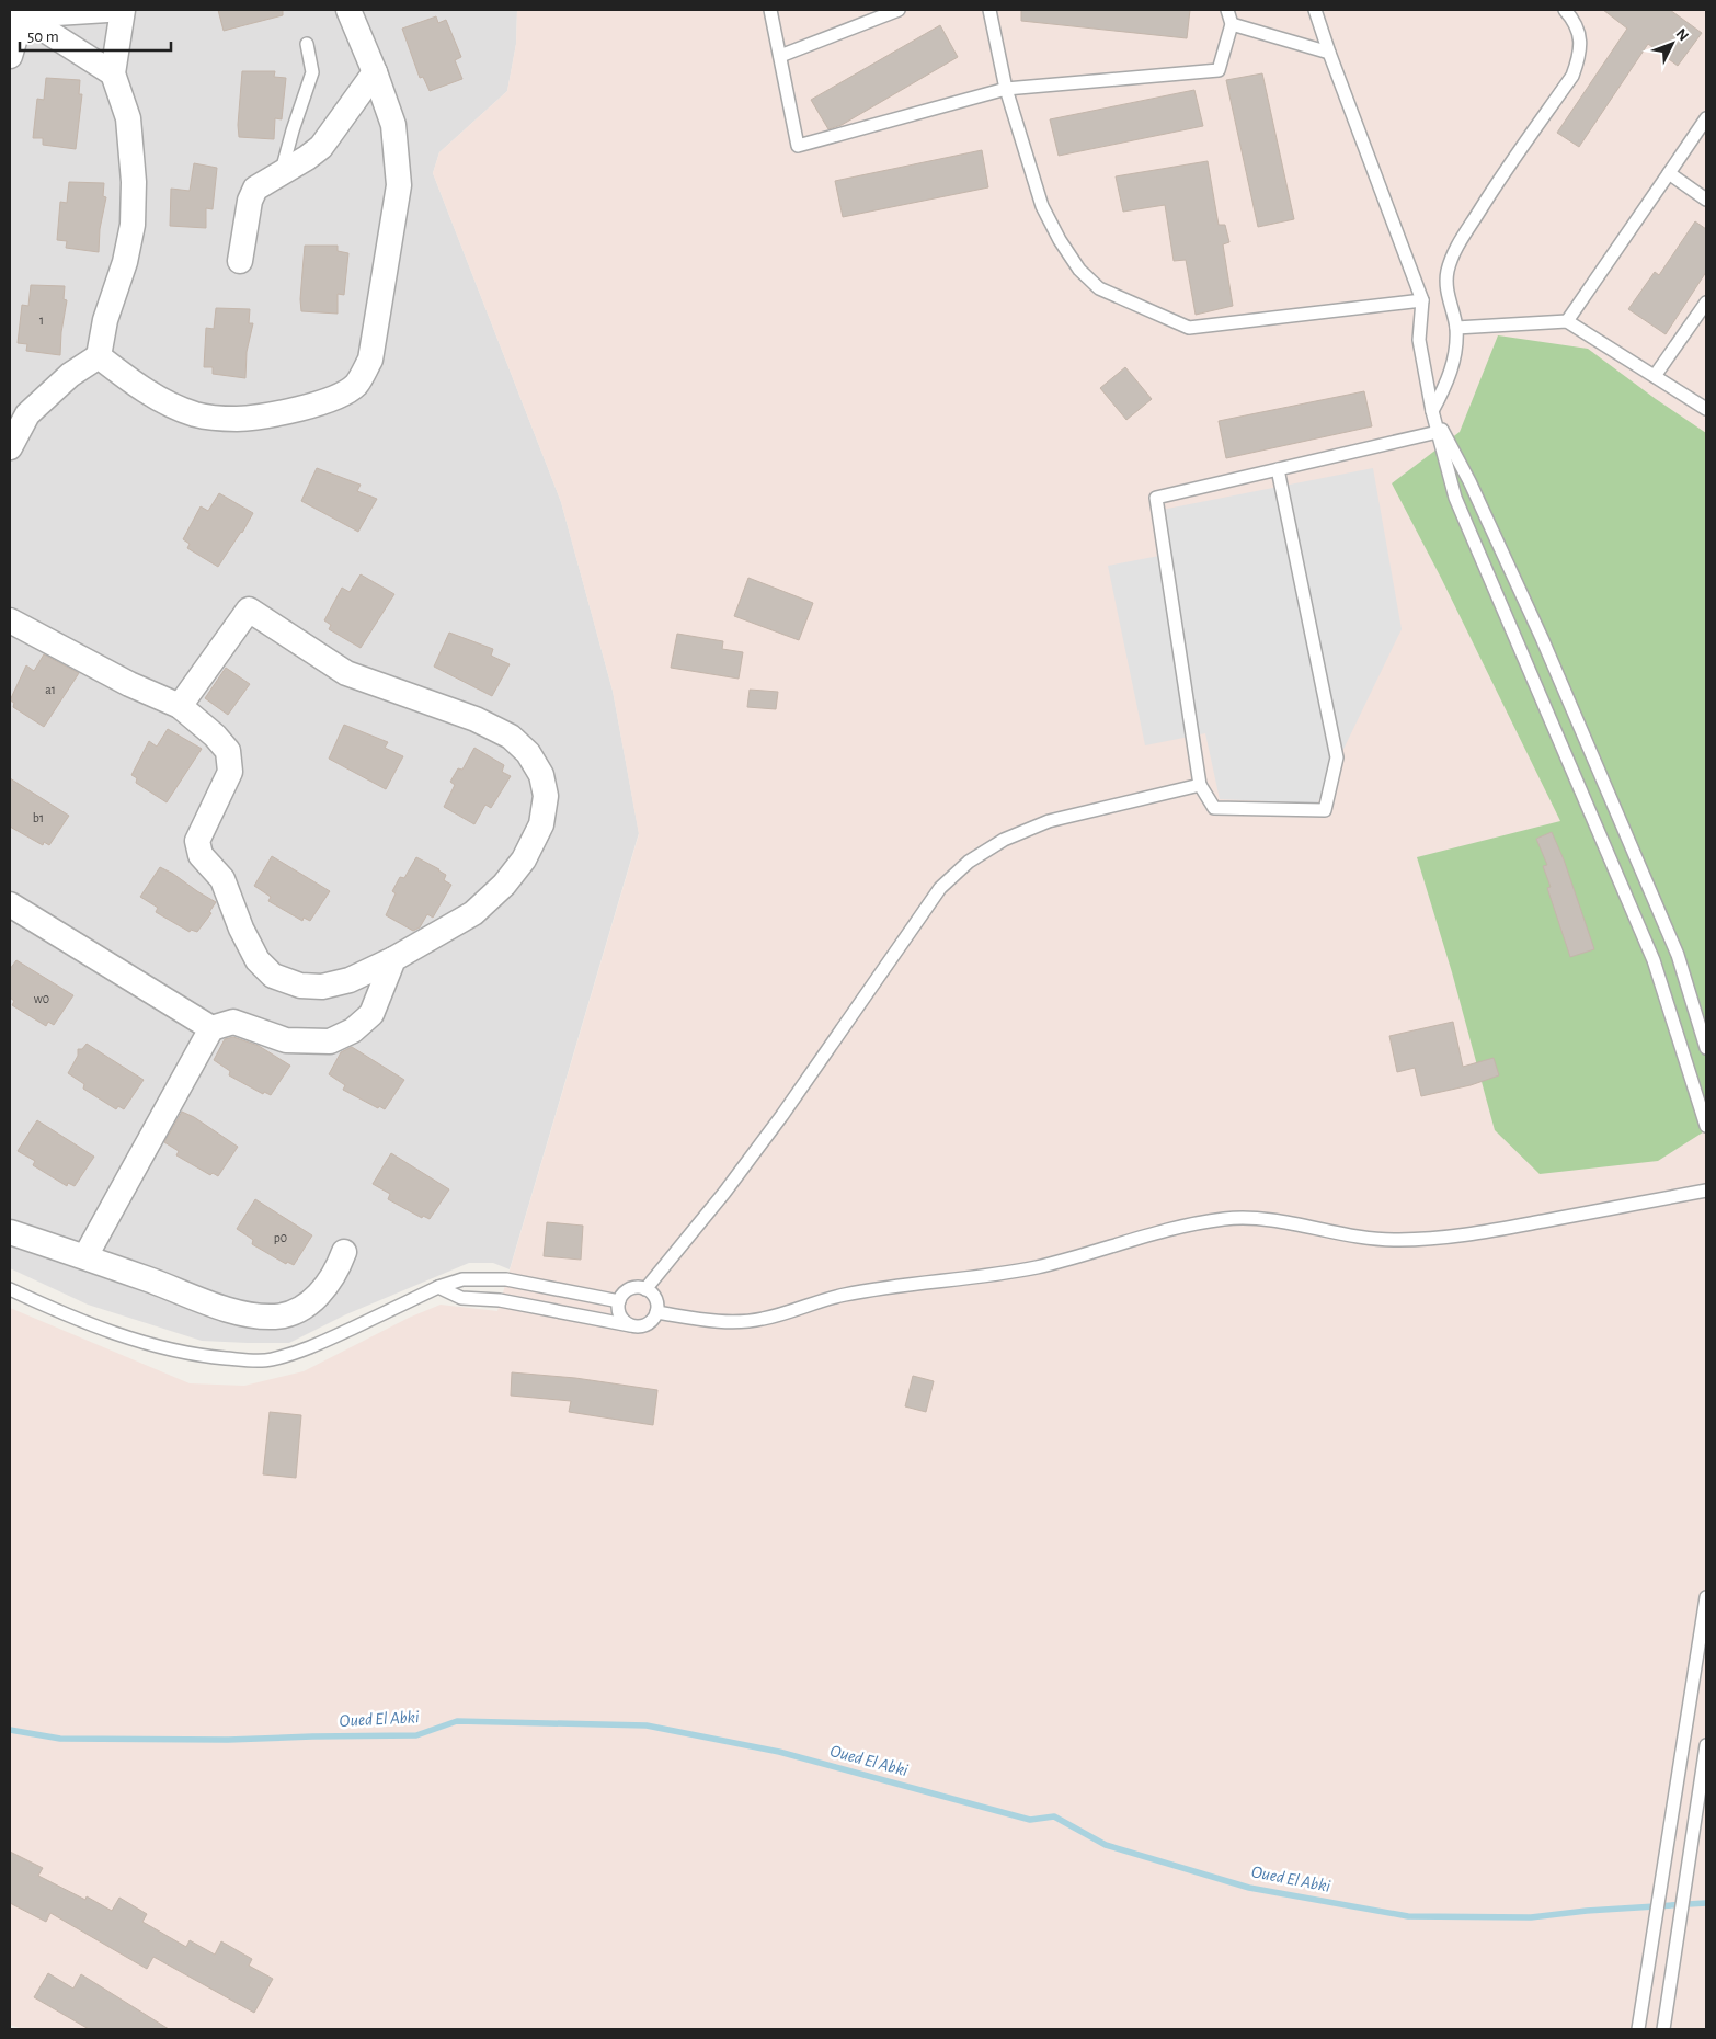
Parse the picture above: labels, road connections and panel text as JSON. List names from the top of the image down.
{
  "water": ["Oued El Abki"],
  "house_numbers": [
    "1",
    "a1",
    "b1",
    "w0",
    "p0"
  ],
  "scale_bar": "50 m",
  "north": "top right"
}
